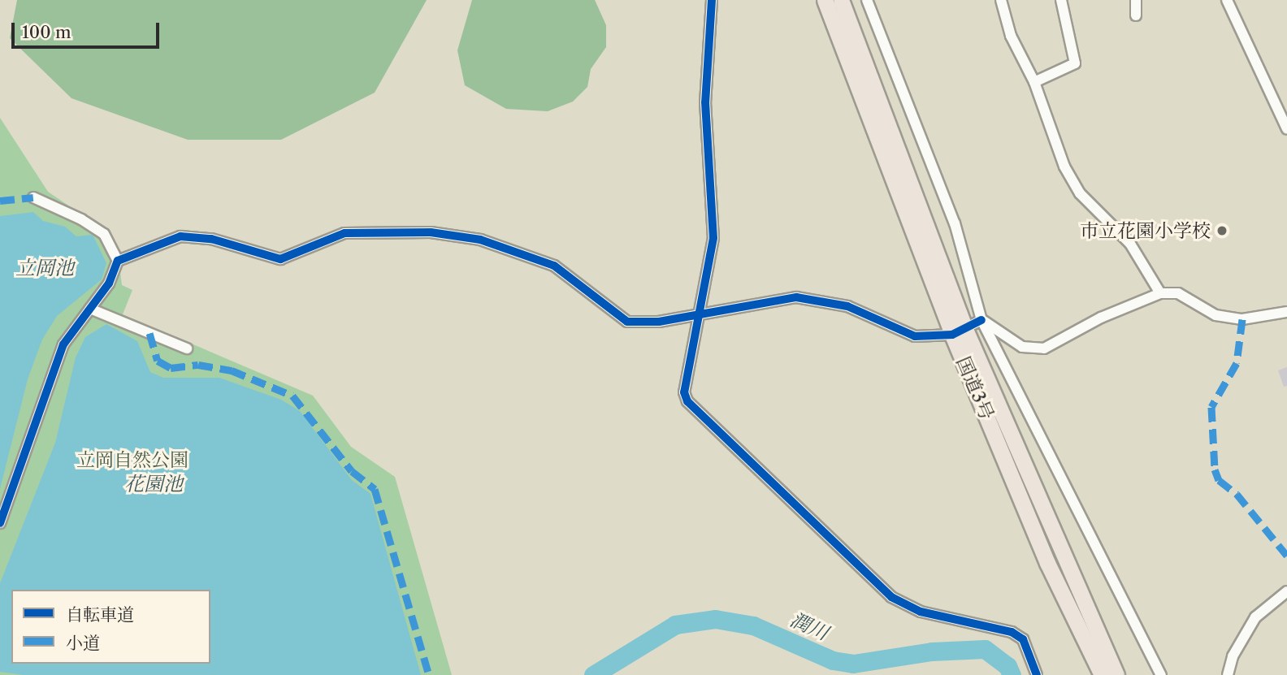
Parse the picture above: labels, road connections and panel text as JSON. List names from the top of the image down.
{
  "streets": {
    "highway": ["国道3号"]
  },
  "water": ["立岡池", "花園池", "潤川"],
  "parks": ["立岡自然公園"],
  "places": ["市立花園小学校"],
  "legend": ["自転車道", "小道"],
  "scale_bar": "100 m"
}
